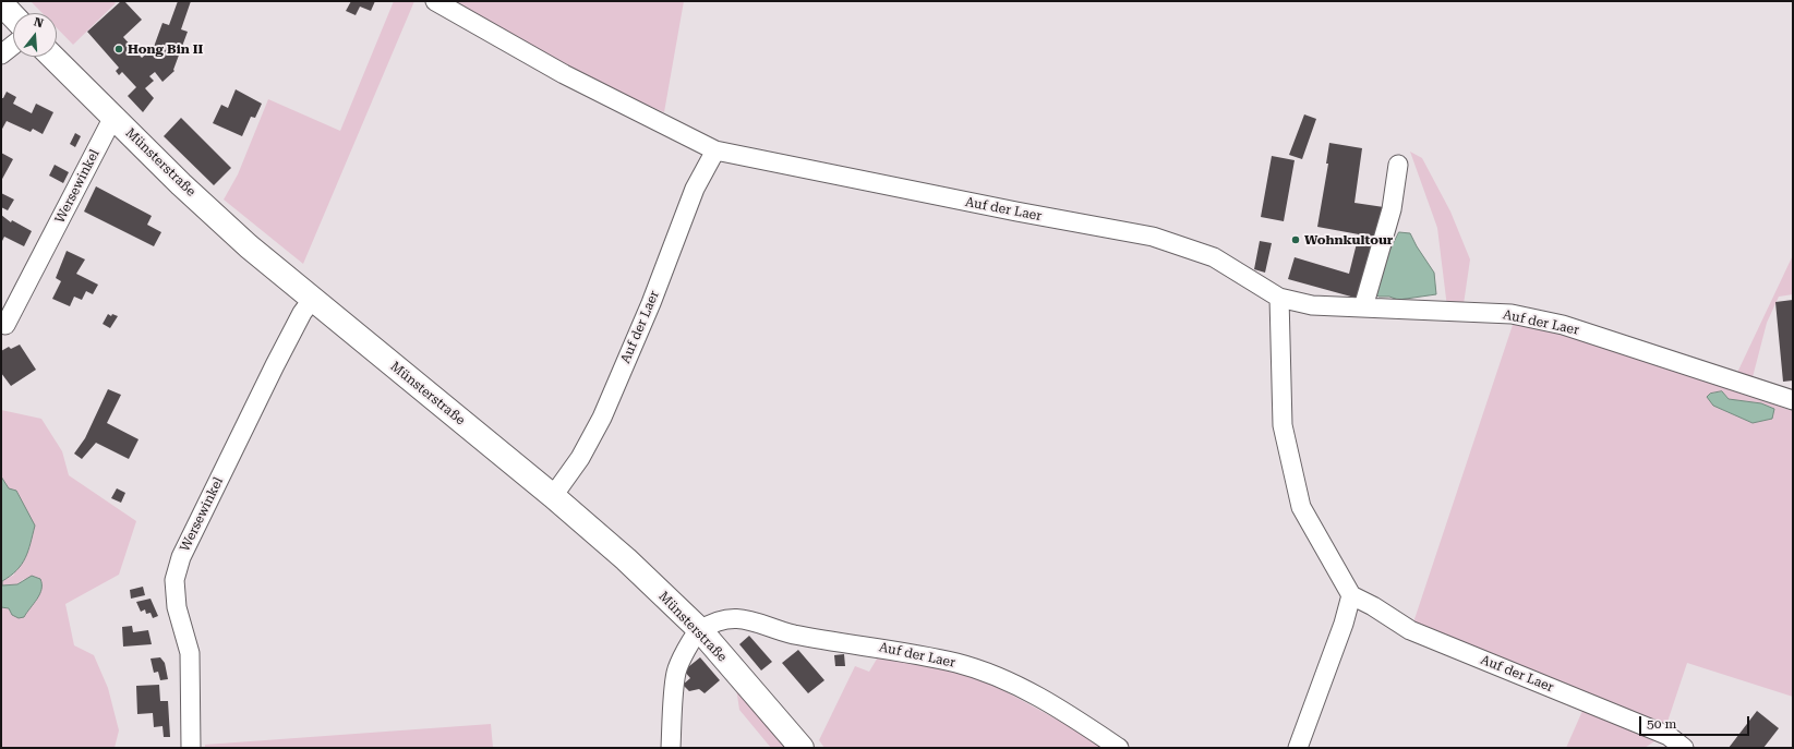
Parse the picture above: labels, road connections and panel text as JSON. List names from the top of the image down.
{
  "streets": {
    "main road": ["Münsterstraße"],
    "street": ["Wersewinkel", "Auf der Laer"]
  },
  "crossings": [
    ["Münsterstraße", "Wersewinkel"],
    ["Münsterstraße", "Auf der Laer"]
  ],
  "places": ["Hong Bin II", "Wohnkultour"],
  "scale_bar": "50 m",
  "north": "top"
}
